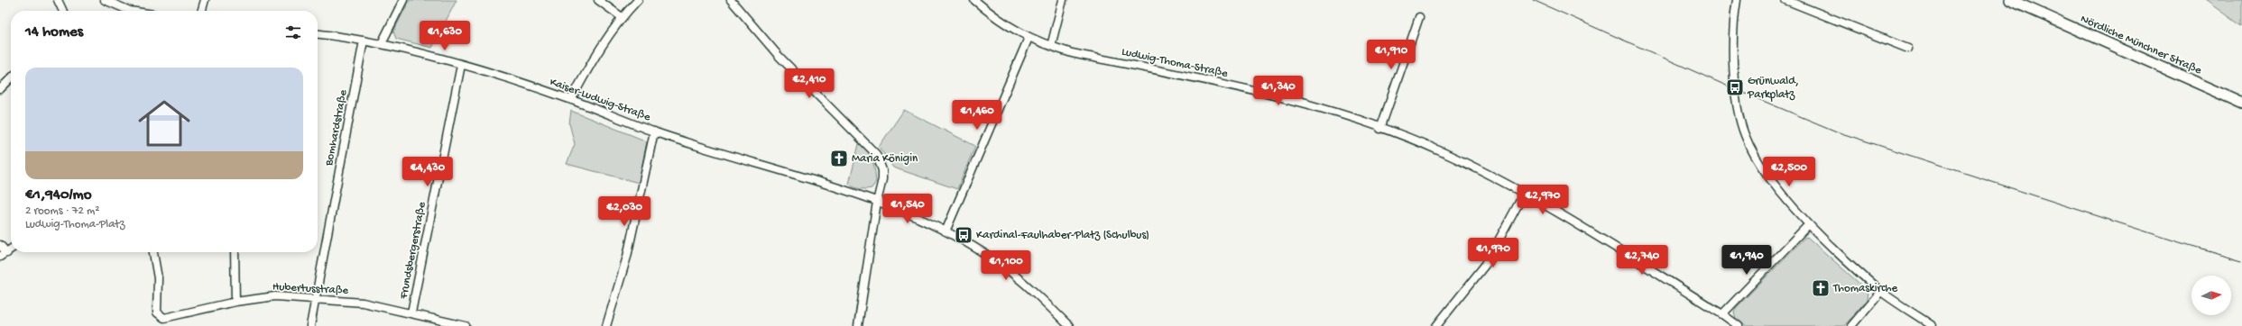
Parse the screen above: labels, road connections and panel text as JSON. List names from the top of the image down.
{
  "streets": {
    "main road": ["Nördliche Münchner Straße"],
    "street": [
      "Ludwig-Thoma-Straße",
      "Kaiser-Ludwig-Straße",
      "Bomhardstraße",
      "Frundsbergerstraße",
      "Hubertusstraße"
    ]
  },
  "crossings": [
    ["Kaiser-Ludwig-Straße", "Bomhardstraße"],
    ["Kaiser-Ludwig-Straße", "Frundsbergerstraße"],
    ["Bomhardstraße", "Hubertusstraße"],
    ["Frundsbergerstraße", "Hubertusstraße"]
  ],
  "places": {
    "bus stop": ["Grünwald, Parkplatz", "Kardinal-Faulhaber-Platz (Schulbus)"],
    "church": ["Maria Königin", "Thomaskirche"]
  },
  "north": "right",
  "page": {
    "heading": "14 homes",
    "price": [
      "€1,630",
      "€1,910",
      "€2,410",
      "€1,340",
      "€1,460",
      "€4,430",
      "€2,500",
      "€2,970",
      "€1,540",
      "€2,030",
      "€1,970",
      "€2,740",
      "€1,940",
      "€1,100"
    ],
    "list": [
      {
        "name": "€1,940/mo",
        "note": "2 rooms · 72 m² · Ludwig-Thoma-Platz"
      }
    ]
  }
}
